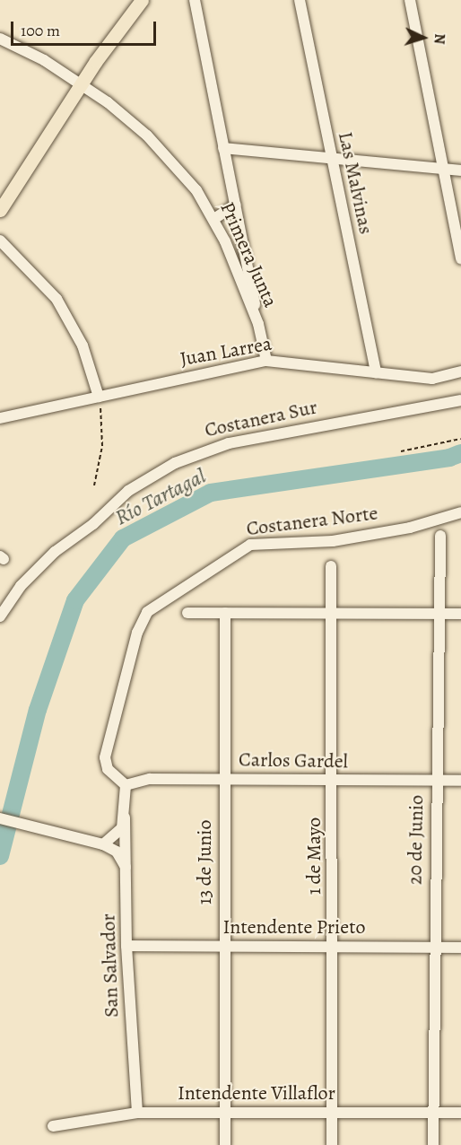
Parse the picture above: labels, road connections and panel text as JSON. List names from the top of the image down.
{
  "streets": {
    "street": [
      "Las Malvinas",
      "Primera Junta",
      "Juan Larrea",
      "Costanera Sur",
      "Costanera Norte",
      "Carlos Gardel",
      "20 de Junio",
      "1 de Mayo",
      "13 de Junio",
      "Intendente Prieto",
      "San Salvador",
      "Intendente Villaflor"
    ]
  },
  "crossings": [
    ["Las Malvinas", "Juan Larrea"],
    ["Primera Junta", "Juan Larrea"],
    ["Costanera Norte", "Carlos Gardel"],
    ["Costanera Norte", "San Salvador"],
    ["Carlos Gardel", "20 de Junio"],
    ["Carlos Gardel", "1 de Mayo"],
    ["Carlos Gardel", "13 de Junio"],
    ["Carlos Gardel", "San Salvador"],
    ["20 de Junio", "Intendente Prieto"],
    ["20 de Junio", "Intendente Villaflor"],
    ["1 de Mayo", "Intendente Prieto"],
    ["1 de Mayo", "Intendente Villaflor"],
    ["13 de Junio", "Intendente Prieto"],
    ["13 de Junio", "Intendente Villaflor"],
    ["Intendente Prieto", "San Salvador"],
    ["San Salvador", "Intendente Villaflor"]
  ],
  "water": ["Río Tartagal"],
  "scale_bar": "100 m",
  "north": "right"
}
